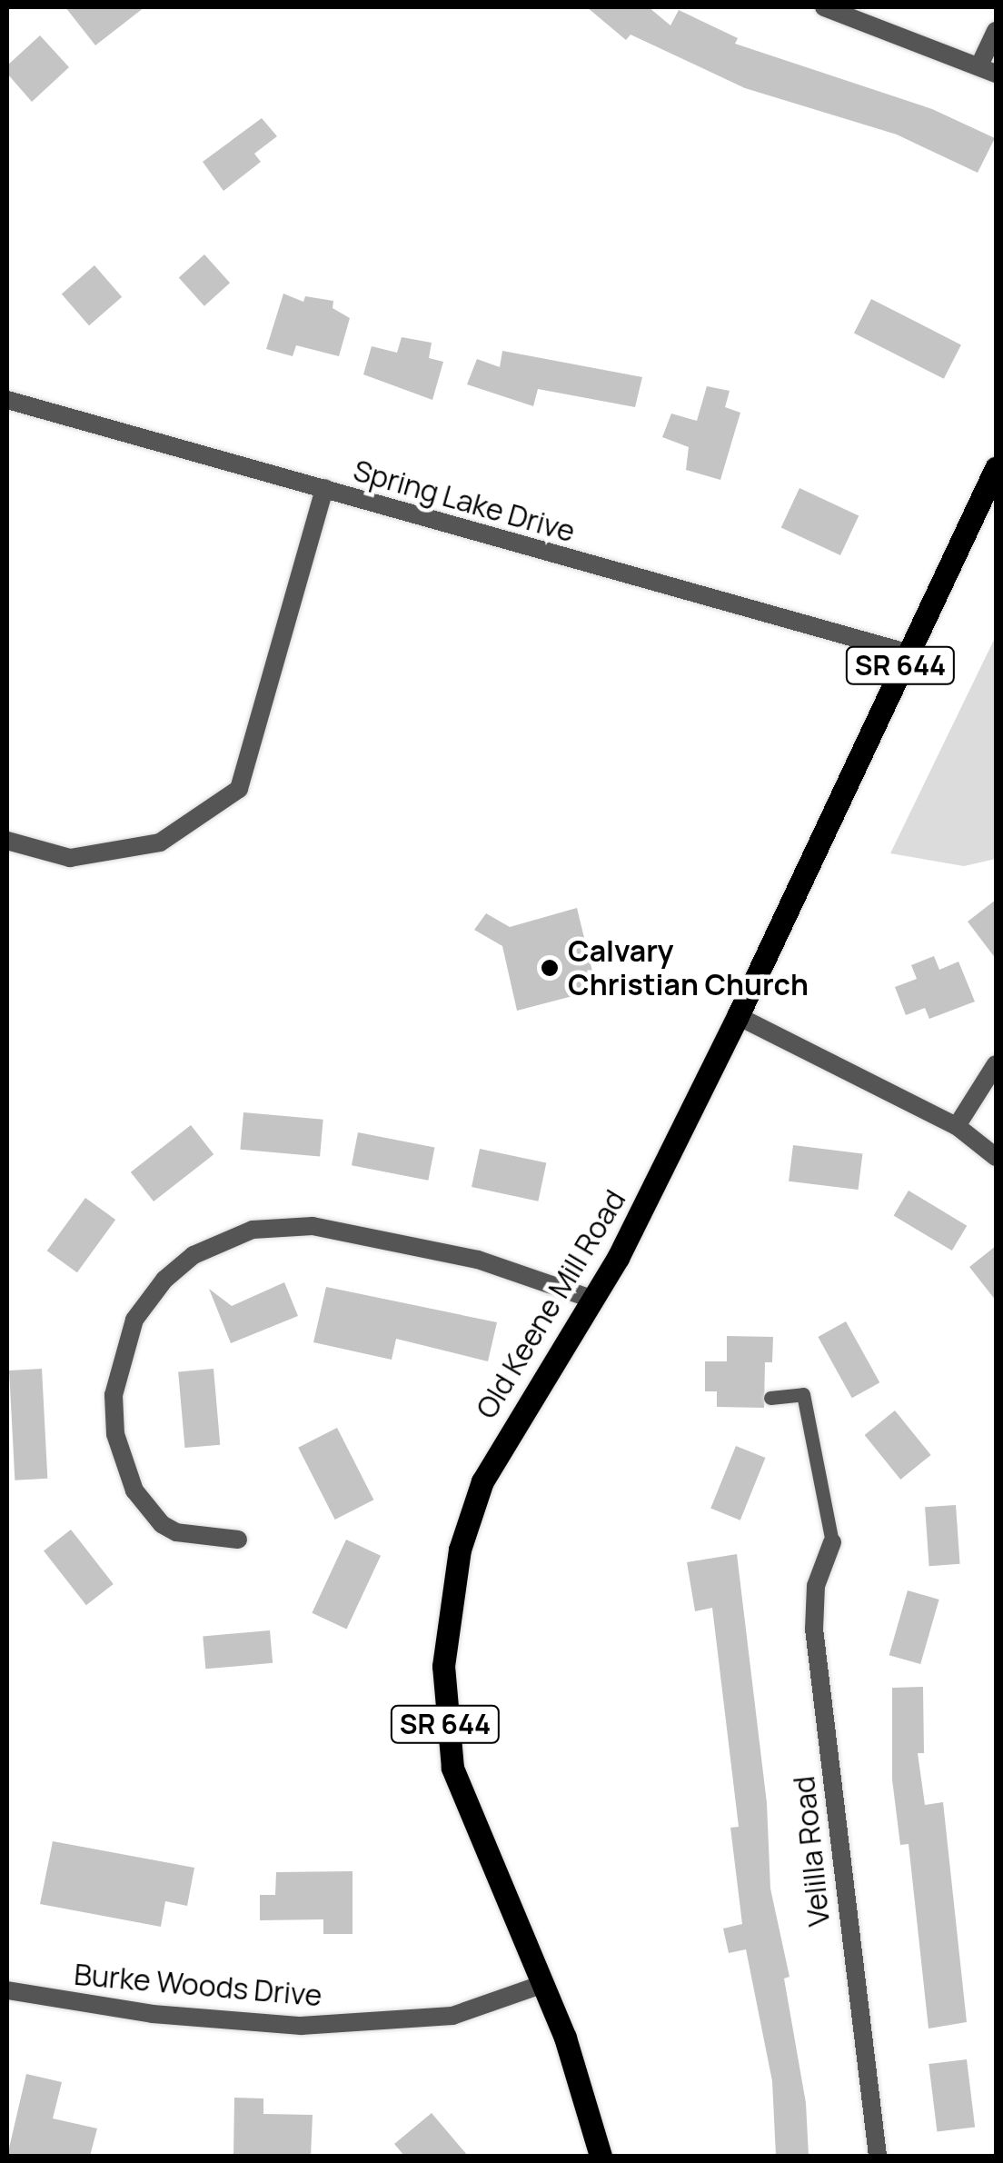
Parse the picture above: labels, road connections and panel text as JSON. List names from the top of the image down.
{
  "streets": {
    "main road": ["SR 644", "Old Keene Mill Road"],
    "street": ["Spring Lake Drive", "Velilla Road", "Burke Woods Drive"]
  },
  "crossings": [
    ["Spring Lake Drive", "Old Keene Mill Road"],
    ["Old Keene Mill Road", "Burke Woods Drive"]
  ],
  "places": ["Calvary Christian Church"]
}
